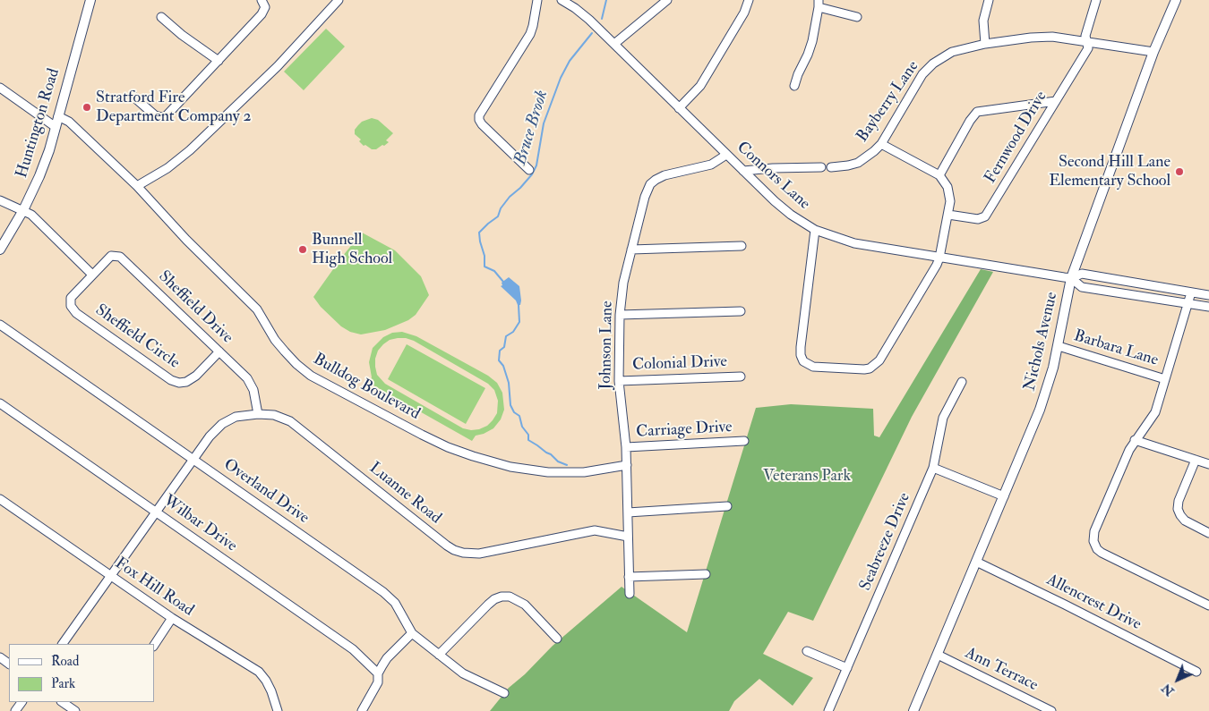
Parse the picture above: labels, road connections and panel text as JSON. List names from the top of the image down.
{
  "streets": {
    "main road": ["Huntington Road", "Nichols Avenue"],
    "street": [
      "Bayberry Lane",
      "Fernwood Drive",
      "Connors Lane",
      "Sheffield Drive",
      "Sheffield Circle",
      "Johnson Lane",
      "Barbara Lane",
      "Colonial Drive",
      "Bulldog Boulevard",
      "Carriage Drive",
      "Overland Drive",
      "Luanne Road",
      "Wilbar Drive",
      "Seabreeze Drive",
      "Fox Hill Road",
      "Allencrest Drive",
      "Ann Terrace"
    ]
  },
  "crossings": [
    ["Bayberry Lane", "Fernwood Drive"],
    ["Bayberry Lane", "Nichols Avenue"],
    ["Huntington Road", "Bulldog Boulevard"],
    ["Connors Lane", "Nichols Avenue"],
    ["Connors Lane", "Johnson Lane"],
    ["Sheffield Drive", "Sheffield Circle"],
    ["Sheffield Drive", "Luanne Road"],
    ["Nichols Avenue", "Barbara Lane"],
    ["Nichols Avenue", "Allencrest Drive"],
    ["Nichols Avenue", "Ann Terrace"],
    ["Johnson Lane", "Colonial Drive"],
    ["Johnson Lane", "Bulldog Boulevard"],
    ["Johnson Lane", "Carriage Drive"],
    ["Johnson Lane", "Luanne Road"],
    ["Overland Drive", "Luanne Road"],
    ["Luanne Road", "Wilbar Drive"],
    ["Luanne Road", "Fox Hill Road"]
  ],
  "water": ["Bruce Brook"],
  "parks": ["Veterans Park"],
  "places": ["Stratford Fire Department Company 2", "Second Hill Lane Elementary School", "Bunnell High School"],
  "legend": ["Road", "Park"],
  "north": "bottom left"
}
